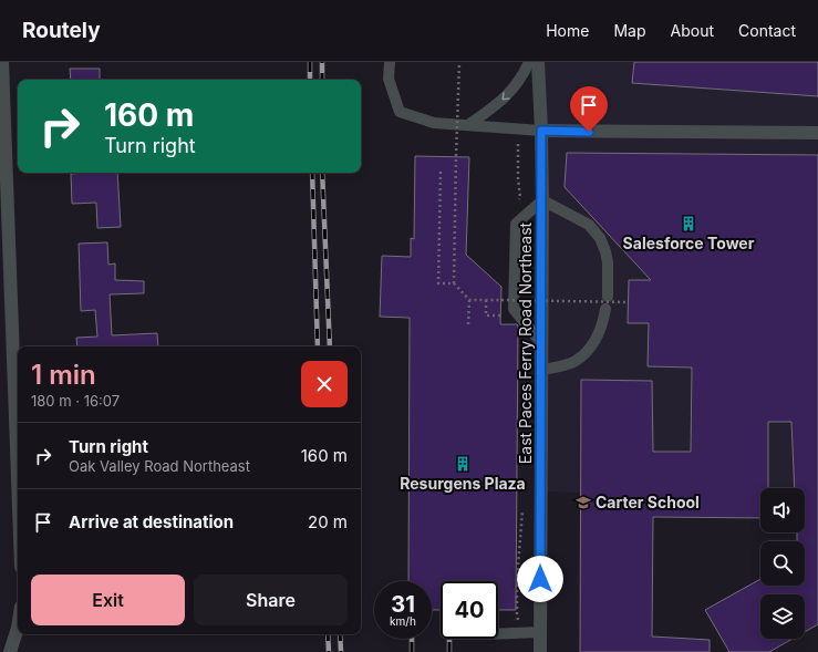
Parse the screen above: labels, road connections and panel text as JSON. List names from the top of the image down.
{
  "streets": {
    "street": ["East Paces Ferry Road Northeast"]
  },
  "places": {
    "building": ["Salesforce Tower", "Resurgens Plaza"],
    "school or university": ["Carter School"]
  },
  "page": {
    "header": "Routely",
    "nav": [
      "Home",
      "Map",
      "About",
      "Contact"
    ],
    "turn": ["160 m", "Turn right"],
    "heading": ["1 min", "180 m · 16:07"],
    "list": [
      {
        "name": "Turn right",
        "note": "Oak Valley Road Northeast",
        "value": "160 m"
      },
      {
        "name": "Arrive at destination",
        "value": "20 m"
      }
    ],
    "buttons": ["Exit", "Share"],
    "speed": "31 km/h",
    "limit": "40"
  }
}
